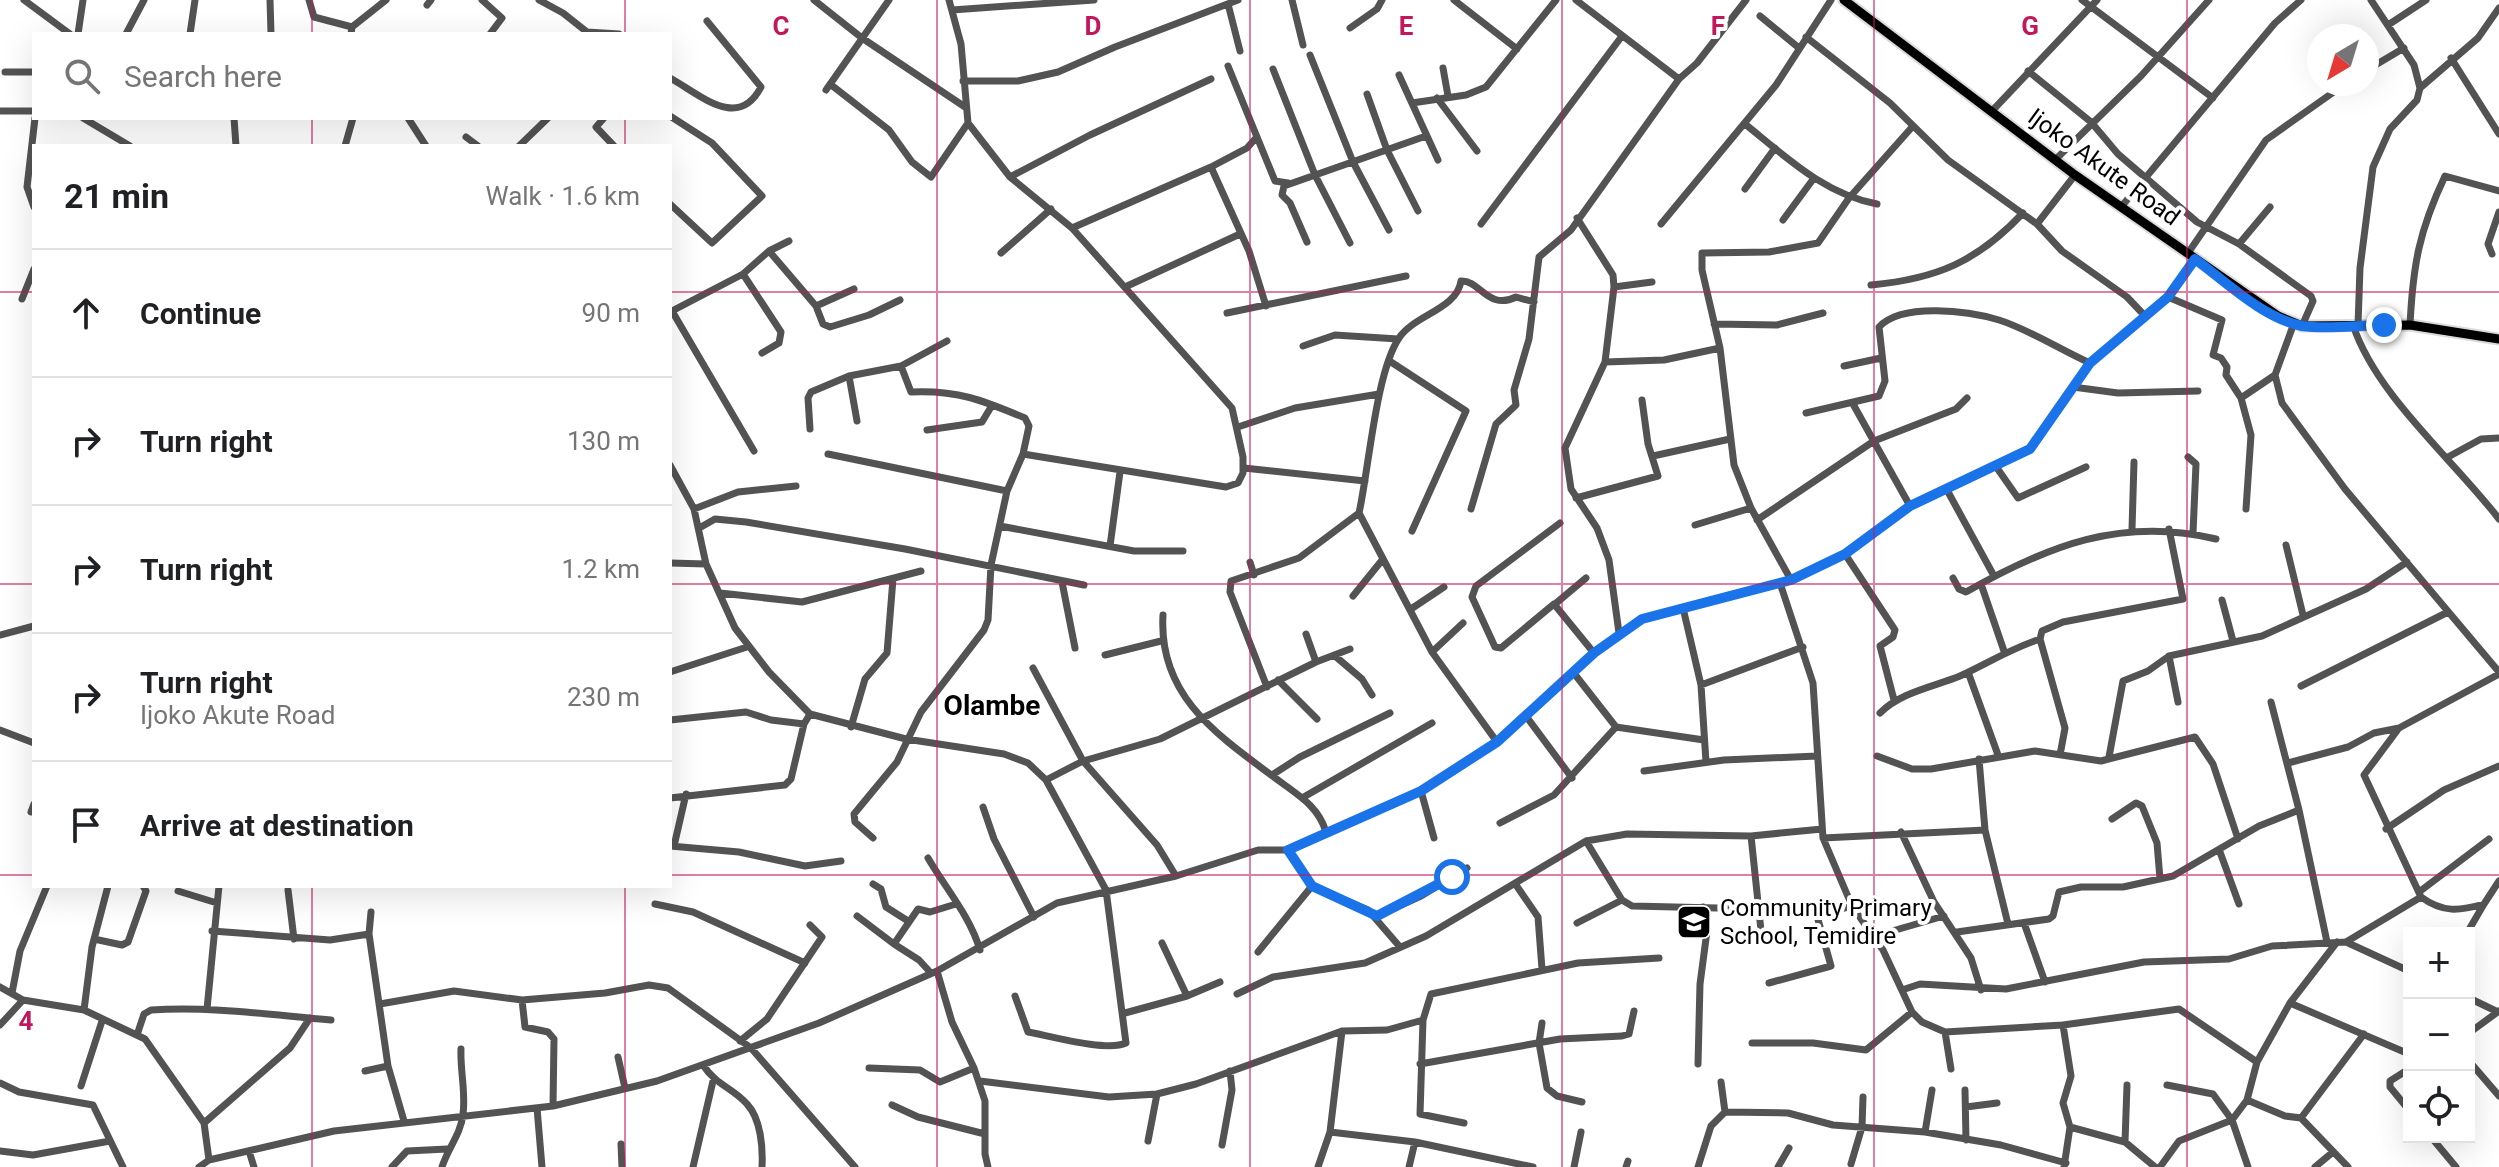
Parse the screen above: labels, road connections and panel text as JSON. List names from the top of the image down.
{
  "streets": {
    "main road": ["Ijoko Akute Road"]
  },
  "districts": ["Olambe"],
  "places": {
    "school or university": ["Community Primary School, Temidire"]
  },
  "north": "bottom left",
  "page": {
    "search": "Search here",
    "heading": ["21 min", "Walk · 1.6 km"],
    "list": [
      ["Continue", "90 m"],
      ["Turn right", "130 m"],
      ["Turn right", "1.2 km"],
      ["Turn right", "Ijoko Akute Road", "230 m"],
      "Arrive at destination"
    ],
    "map_buttons": ["+", "−"]
  },
  "grid": {
    "columns": [
      "C",
      "D",
      "E",
      "F",
      "G"
    ],
    "rows": ["4"]
  }
}
